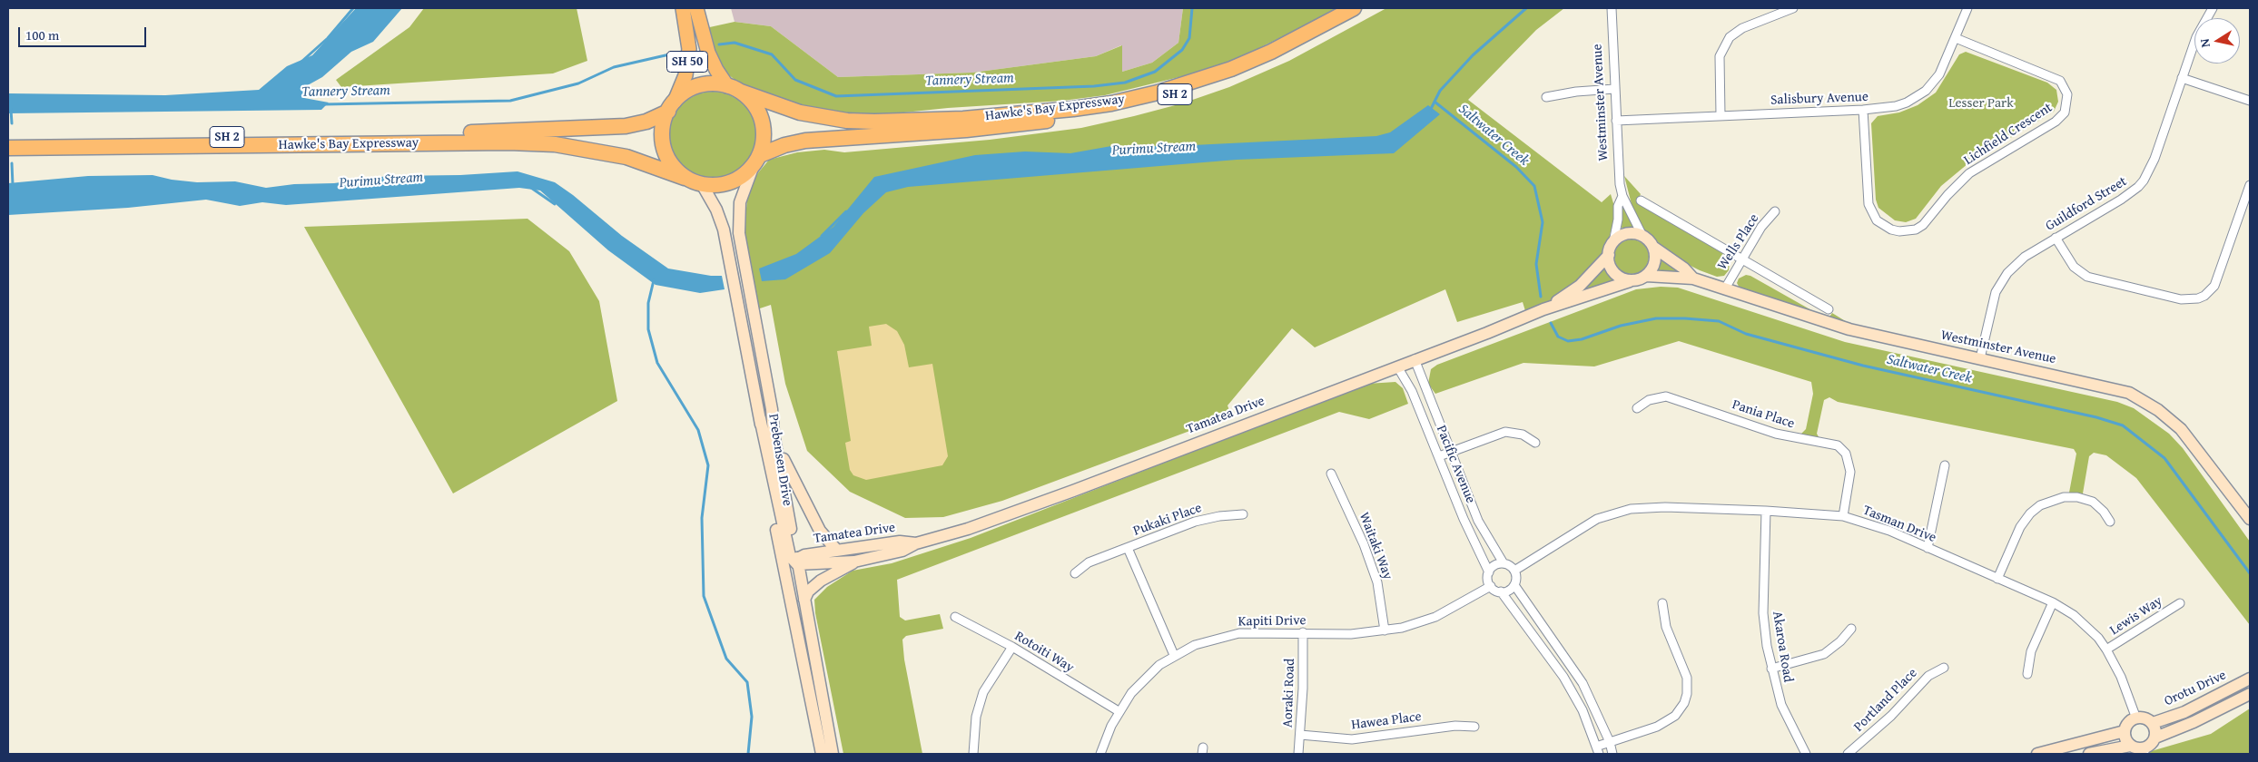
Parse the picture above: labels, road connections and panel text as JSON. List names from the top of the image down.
{
  "streets": {
    "highway": ["SH 50", "SH 2", "Hawke's Bay Expressway"],
    "main road": [
      "Westminster Avenue",
      "Tamatea Drive",
      "Prebensen Drive",
      "Orotu Drive"
    ],
    "street": [
      "Salisbury Avenue",
      "Lichfield Crescent",
      "Guildford Street",
      "Wells Place",
      "Pania Place",
      "Pacific Avenue",
      "Pukaki Place",
      "Tasman Drive",
      "Waitaki Way",
      "Lewis Way",
      "Kapiti Drive",
      "Akaroa Road",
      "Rotoiti Way",
      "Aoraki Road",
      "Portland Place",
      "Hawea Place"
    ]
  },
  "crossings": [
    ["SH 50", "SH 2"],
    ["SH 50", "Hawke's Bay Expressway"],
    ["SH 50", "Prebensen Drive"],
    ["SH 2", "Hawke's Bay Expressway"],
    ["SH 2", "Prebensen Drive"],
    ["Salisbury Avenue", "Westminster Avenue"],
    ["Salisbury Avenue", "Lichfield Crescent"],
    ["Westminster Avenue", "Guildford Street"],
    ["Westminster Avenue", "Wells Place"],
    ["Westminster Avenue", "Tamatea Drive"],
    ["Hawke's Bay Expressway", "Prebensen Drive"],
    ["Pania Place", "Tasman Drive"],
    ["Tamatea Drive", "Prebensen Drive"],
    ["Tamatea Drive", "Pacific Avenue"],
    ["Pacific Avenue", "Tasman Drive"],
    ["Pacific Avenue", "Kapiti Drive"],
    ["Pukaki Place", "Kapiti Drive"],
    ["Tasman Drive", "Lewis Way"],
    ["Tasman Drive", "Kapiti Drive"],
    ["Tasman Drive", "Akaroa Road"],
    ["Tasman Drive", "Orotu Drive"],
    ["Waitaki Way", "Kapiti Drive"],
    ["Kapiti Drive", "Rotoiti Way"],
    ["Kapiti Drive", "Aoraki Road"],
    ["Aoraki Road", "Hawea Place"]
  ],
  "water": ["Tannery Stream", "Saltwater Creek", "Purimu Stream"],
  "parks": ["Lesser Park"],
  "scale_bar": "100 m",
  "north": "left"
}
